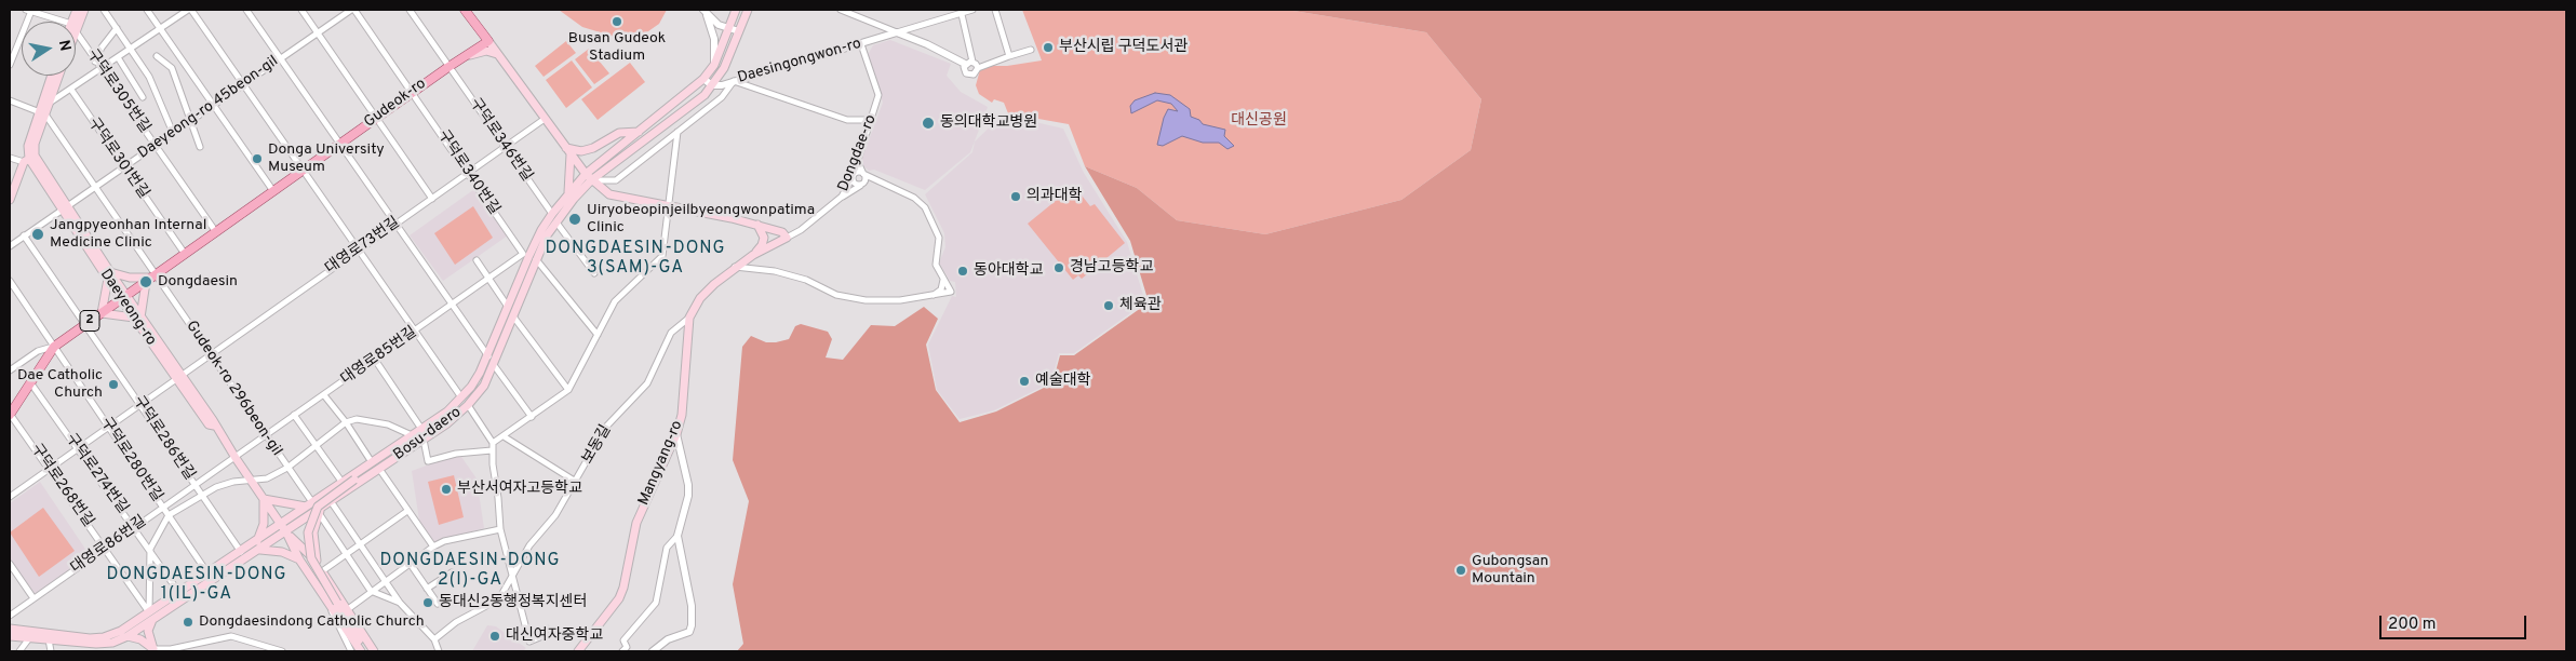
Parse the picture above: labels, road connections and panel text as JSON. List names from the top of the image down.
{
  "streets": {
    "main road": [
      "Gudeok-ro",
      "Daeyeong-ro",
      "2",
      "Bosu-daero",
      "Mangyang-ro"
    ],
    "street": [
      "Daesingongwon-ro",
      "구덕로305번길",
      "Daeyeong-ro 45beon-gil",
      "구덕로346번길",
      "Dongdae-ro",
      "구덕로301번길",
      "구덕로340번길",
      "대영로73번길",
      "대영로85번길",
      "Gudeok-ro 296beon-gil",
      "구덕로286번길",
      "보동길",
      "구덕로280번길",
      "구덕로274번길",
      "구덕로268번길",
      "대영로86번길"
    ]
  },
  "crossings": [
    ["Daesingongwon-ro", "Dongdae-ro"],
    ["Daesingongwon-ro", "Bosu-daero"],
    ["구덕로305번길", "Gudeok-ro"],
    ["구덕로305번길", "Daeyeong-ro 45beon-gil"],
    ["Gudeok-ro", "구덕로346번길"],
    ["Gudeok-ro", "구덕로301번길"],
    ["Gudeok-ro", "구덕로340번길"],
    ["Gudeok-ro", "Daeyeong-ro"],
    ["Gudeok-ro", "Gudeok-ro 296beon-gil"],
    ["Gudeok-ro", "구덕로286번길"],
    ["Gudeok-ro", "구덕로280번길"],
    ["Gudeok-ro", "구덕로274번길"],
    ["Gudeok-ro", "구덕로268번길"],
    ["Daeyeong-ro 45beon-gil", "구덕로301번길"],
    ["Daeyeong-ro 45beon-gil", "구덕로340번길"],
    ["Daeyeong-ro 45beon-gil", "Daeyeong-ro"],
    ["Daeyeong-ro 45beon-gil", "Gudeok-ro 296beon-gil"],
    ["Daeyeong-ro 45beon-gil", "구덕로286번길"],
    ["구덕로346번길", "대영로73번길"],
    ["구덕로346번길", "Bosu-daero"],
    ["Dongdae-ro", "Mangyang-ro"],
    ["구덕로340번길", "대영로73번길"],
    ["구덕로340번길", "대영로85번길"],
    ["구덕로340번길", "Bosu-daero"],
    ["대영로73번길", "Daeyeong-ro"],
    ["대영로73번길", "Gudeok-ro 296beon-gil"],
    ["대영로73번길", "구덕로286번길"],
    ["대영로73번길", "구덕로280번길"],
    ["대영로73번길", "구덕로274번길"],
    ["대영로73번길", "구덕로268번길"],
    ["Daeyeong-ro", "대영로85번길"],
    ["Daeyeong-ro", "Bosu-daero"],
    ["Daeyeong-ro", "대영로86번길"],
    ["대영로85번길", "Gudeok-ro 296beon-gil"],
    ["대영로85번길", "Bosu-daero"],
    ["대영로85번길", "대영로86번길"],
    ["Gudeok-ro 296beon-gil", "Bosu-daero"],
    ["Bosu-daero", "구덕로286번길"],
    ["Bosu-daero", "구덕로280번길"],
    ["Bosu-daero", "구덕로274번길"],
    ["Bosu-daero", "구덕로268번길"],
    ["구덕로286번길", "대영로86번길"],
    ["보동길", "Mangyang-ro"],
    ["구덕로280번길", "대영로86번길"],
    ["구덕로274번길", "대영로86번길"],
    ["구덕로268번길", "대영로86번길"]
  ],
  "districts": ["DONGDAESIN-DONG 3(SAM)-GA", "DONGDAESIN-DONG 2(I)-GA", "DONGDAESIN-DONG 1(IL)-GA"],
  "parks": ["대신공원"],
  "places": [
    "Busan Gudeok Stadium",
    "부산시립 구덕도서관",
    "동의대학교병원",
    "Donga University Museum",
    "의과대학",
    "Uiryobeopinjeilbyeongwonpatima Clinic",
    "Jangpyeonhan Internal Medicine Clinic",
    "경남고등학교",
    "동아대학교",
    "Dongdaesin",
    "체육관",
    "예술대학",
    "Dae Catholic Church",
    "부산서여자고등학교",
    "Gubongsan Mountain",
    "동대신2동행정복지센터",
    "Dongdaesindong Catholic Church",
    "대신여자중학교"
  ],
  "scale_bar": "200 m",
  "north": "right"
}
